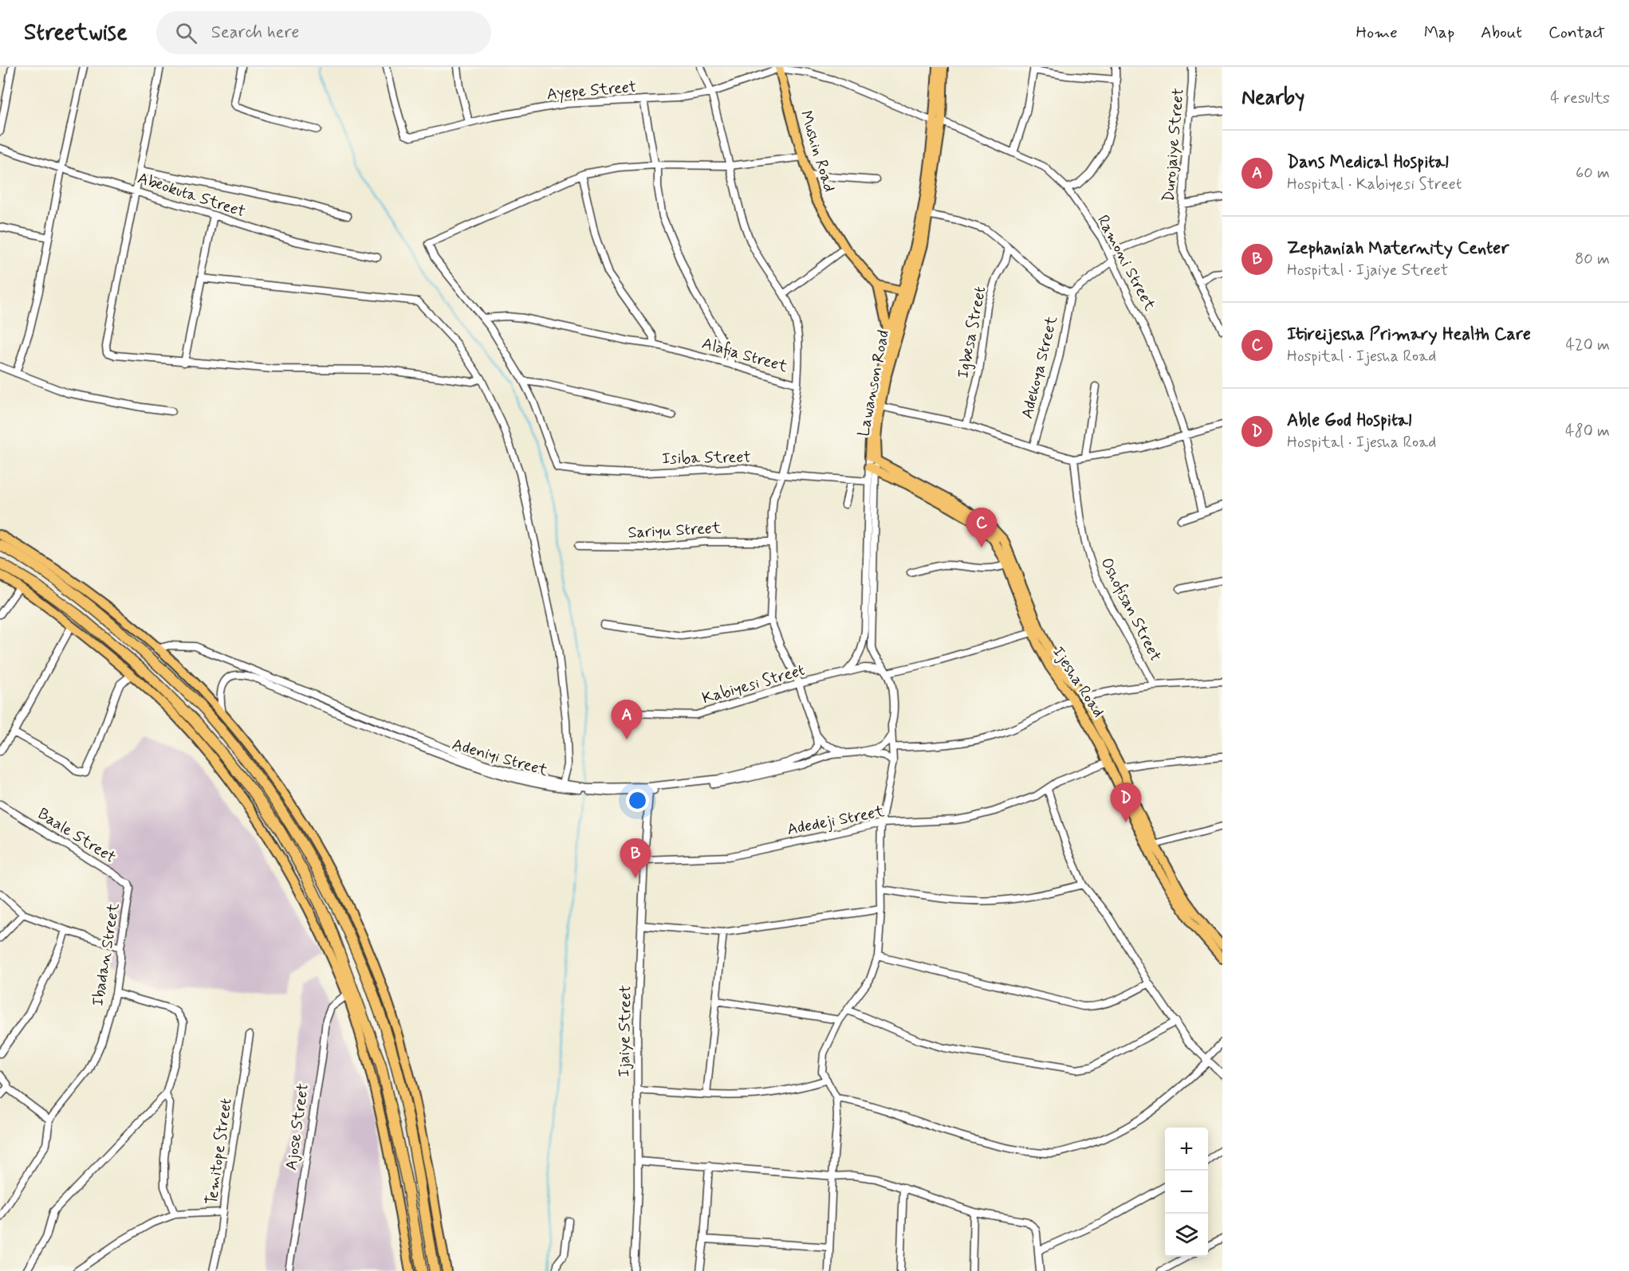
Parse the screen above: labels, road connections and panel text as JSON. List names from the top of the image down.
{
  "streets": {
    "main road": ["Mushin Road", "Lawanson Road", "Ijesha Road"],
    "street": [
      "Ayepe Street",
      "Durojaiye Street",
      "Abeokuta Street",
      "Ramoni Street",
      "Igbesa Street",
      "Alafia Street",
      "Adekoya Street",
      "Isiba Street",
      "Sariyu Street",
      "Oshofisan Street",
      "Kabiyesi Street",
      "Adeniyi Street",
      "Adedeji Street",
      "Baale Street",
      "Ibadan Street",
      "Ijaiye Street",
      "Ajose Street",
      "Temitope Street"
    ]
  },
  "crossings": [
    ["Ayepe Street", "Mushin Road"],
    ["Ayepe Street", "Ramoni Street"],
    ["Ayepe Street", "Alafia Street"],
    ["Mushin Road", "Ramoni Street"],
    ["Ramoni Street", "Lawanson Road"],
    ["Lawanson Road", "Ijesha Road"],
    ["Lawanson Road", "Kabiyesi Street"],
    ["Lawanson Road", "Adeniyi Street"],
    ["Lawanson Road", "Adedeji Street"],
    ["Ijesha Road", "Kabiyesi Street"],
    ["Ijesha Road", "Adedeji Street"],
    ["Kabiyesi Street", "Adeniyi Street"],
    ["Adeniyi Street", "Ijaiye Street"],
    ["Adedeji Street", "Ijaiye Street"],
    ["Baale Street", "Ibadan Street"]
  ],
  "page": {
    "header": "Streetwise",
    "search": "Search here",
    "nav": [
      "Home",
      "Map",
      "About",
      "Contact"
    ],
    "heading": ["Nearby", "4 results"],
    "list": [
      {
        "mark": "A",
        "name": "Dans Medical Hospital",
        "note": "Hospital · Kabiyesi Street",
        "value": "60 m"
      },
      {
        "mark": "B",
        "name": "Zephaniah Maternity Center",
        "note": "Hospital · Ijaiye Street",
        "value": "80 m"
      },
      {
        "mark": "C",
        "name": "Itireijesha Primary Health Care",
        "note": "Hospital · Ijesha Road",
        "value": "420 m"
      },
      {
        "mark": "D",
        "name": "Able God Hospital",
        "note": "Hospital · Ijesha Road",
        "value": "480 m"
      }
    ],
    "pins": [
      "C",
      "A",
      "D",
      "B"
    ],
    "map_buttons": ["+", "−"]
  }
}
